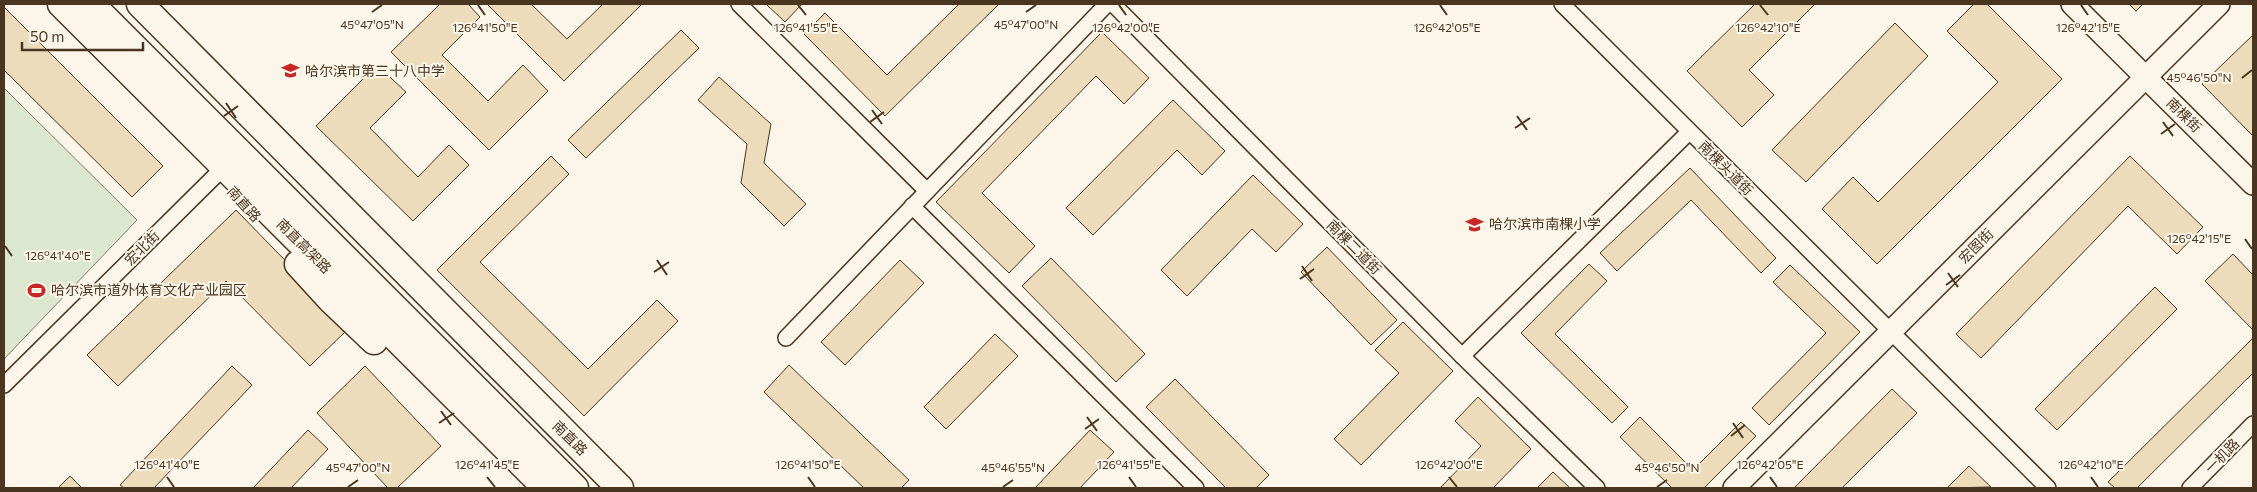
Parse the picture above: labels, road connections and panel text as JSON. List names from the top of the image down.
{
  "streets": {
    "highway": ["南直路", "南直高架路"],
    "street": [
      "南棵街",
      "南棵头道街",
      "宏图街",
      "南棵二道街",
      "宏北街",
      "一机路"
    ]
  },
  "crossings": [
    ["南棵街", "宏图街"],
    ["南棵头道街", "宏图街"],
    ["南直路", "宏北街"]
  ],
  "places": {
    "school or university": ["哈尔滨市第三十八中学", "哈尔滨市南棵小学"],
    "sports": ["哈尔滨市道外体育文化产业园区"]
  },
  "scale_bar": "50 m",
  "coordinates": [
    "45°47'00\"N",
    "45°47'05\"N",
    "126°41'50\"E",
    "126°41'55\"E",
    "126°42'00\"E",
    "126°42'05\"E",
    "126°42'10\"E",
    "126°42'15\"E",
    "45°46'50\"N",
    "126°41'40\"E",
    "126°41'45\"E",
    "45°46'55\"N"
  ]
}
